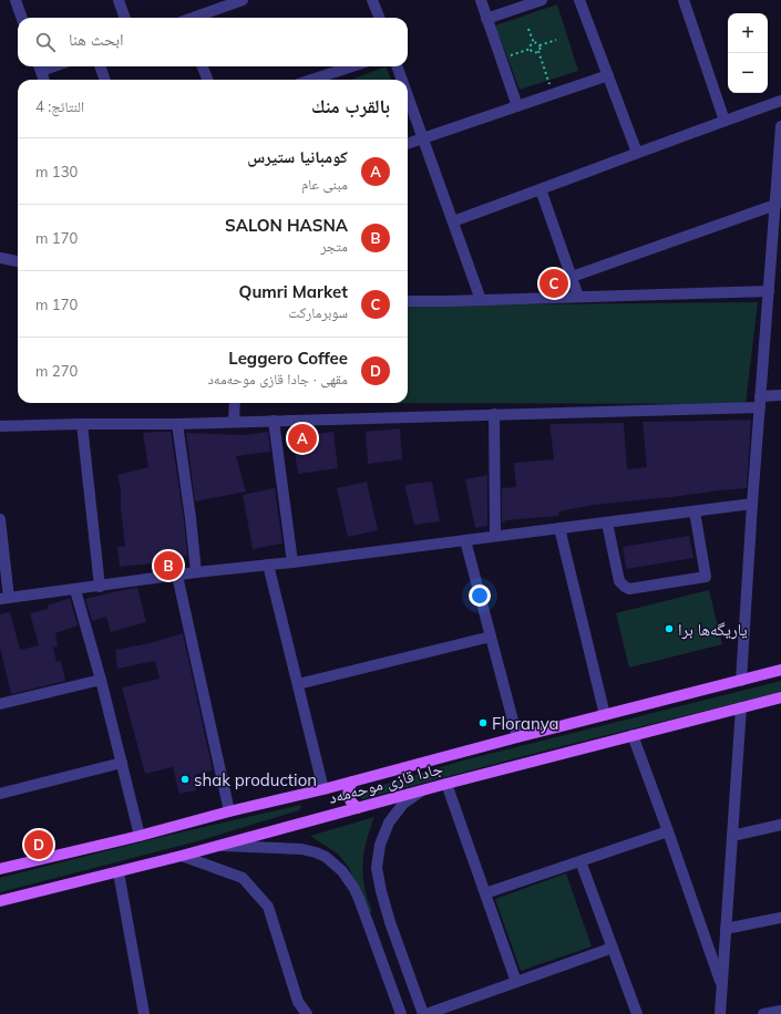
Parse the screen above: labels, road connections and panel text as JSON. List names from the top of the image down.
{
  "streets": {
    "main road": ["جادا قازی موحەمەد"]
  },
  "places": ["یاریگەها برا", "Floranya", "shak production"],
  "page": {
    "map_buttons": ["+", "−"],
    "search": "ابحث هنا",
    "heading": ["بالقرب منك", "النتائج: 4"],
    "list": [
      {
        "mark": "A",
        "name": "كومبانيا ستيرس",
        "note": "مبنى عام",
        "value": "130 m"
      },
      {
        "mark": "B",
        "name": "SALON HASNA",
        "note": "متجر",
        "value": "170 m"
      },
      {
        "mark": "C",
        "name": "Qumri Market",
        "note": "سوبرماركت",
        "value": "170 m"
      },
      {
        "mark": "D",
        "name": "Leggero Coffee",
        "note": "مقهى · جادا قازی موحەمەد",
        "value": "270 m"
      }
    ],
    "pins": [
      "C",
      "A",
      "B",
      "D"
    ]
  }
}
